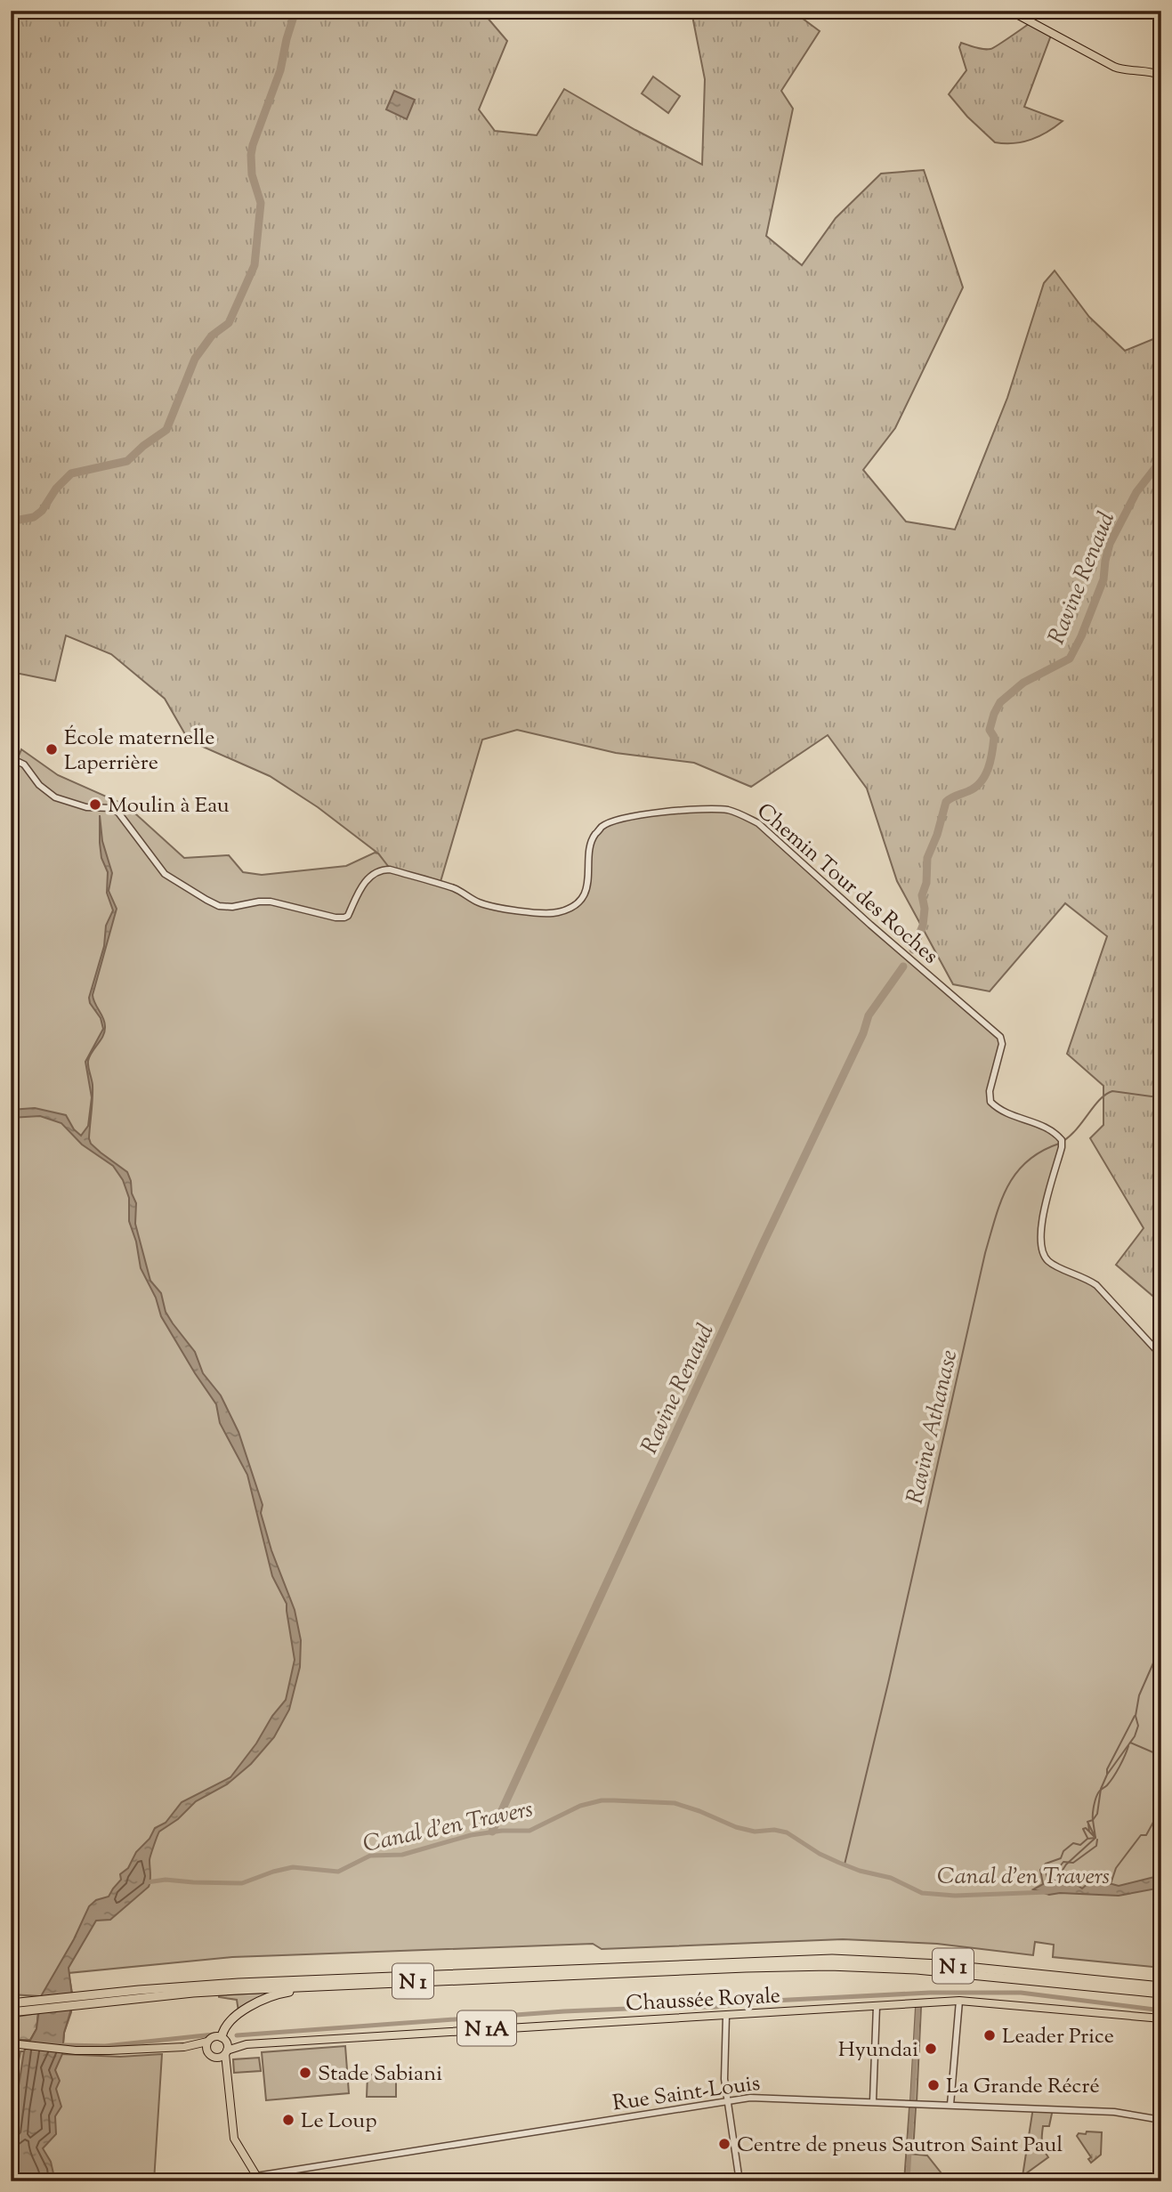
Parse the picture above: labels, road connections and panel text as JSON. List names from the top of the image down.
{
  "streets": {
    "highway": ["N 1"],
    "main road": ["Chaussée Royale", "N 1A"],
    "street": ["Chemin Tour des Roches", "Rue Saint-Louis"]
  },
  "water": ["Ravine Renaud", "Ravine Athanase", "Canal d'en Travers"],
  "places": [
    "École maternelle Laperrière",
    "Moulin à Eau",
    "Leader Price",
    "Hyundai",
    "Stade Sabiani",
    "La Grande Récré",
    "Le Loup",
    "Centre de pneus Sautron Saint Paul"
  ]
}
